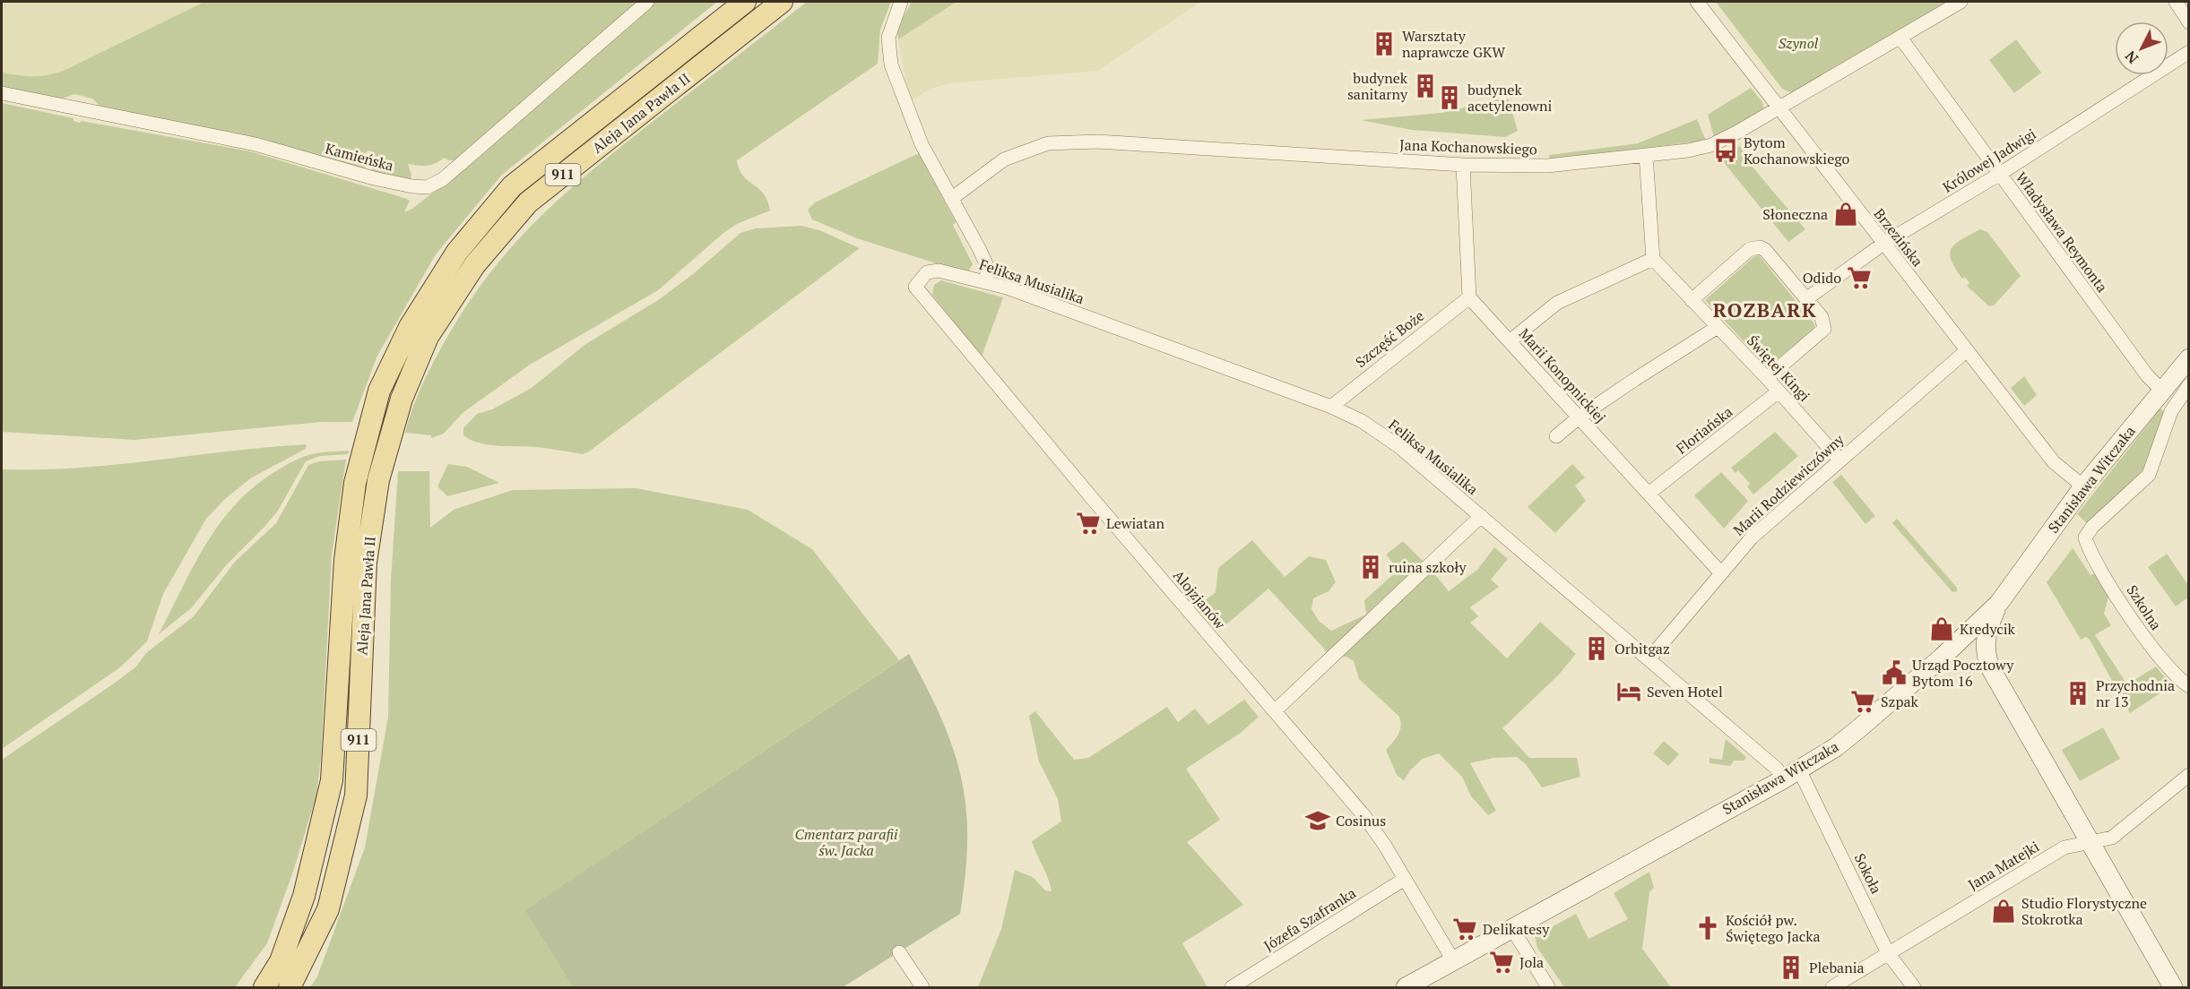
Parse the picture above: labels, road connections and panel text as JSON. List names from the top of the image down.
{
  "streets": {
    "main road": ["Aleja Jana Pawła II", "911", "Stanisława Witczaka"],
    "street": [
      "Jana Kochanowskiego",
      "Kamieńska",
      "Królowej Jadwigi",
      "Władysława Reymonta",
      "Brzezińska",
      "Feliksa Musialika",
      "Szczęść Boże",
      "Świętej Kingi",
      "Marii Konopnickiej",
      "Floriańska",
      "Marii Rodziewiczówny",
      "Alojzjanów",
      "Szkolna",
      "Jana Matejki",
      "Sokoła",
      "Józefa Szafranka"
    ]
  },
  "crossings": [
    ["Jana Kochanowskiego", "Władysława Reymonta"],
    ["Jana Kochanowskiego", "Brzezińska"],
    ["Królowej Jadwigi", "Władysława Reymonta"],
    ["Królowej Jadwigi", "Brzezińska"],
    ["Władysława Reymonta", "Stanisława Witczaka"],
    ["Brzezińska", "Stanisława Witczaka"],
    ["Brzezińska", "Marii Rodziewiczówny"],
    ["Feliksa Musialika", "Szczęść Boże"],
    ["Feliksa Musialika", "Stanisława Witczaka"],
    ["Feliksa Musialika", "Marii Rodziewiczówny"],
    ["Feliksa Musialika", "Alojzjanów"],
    ["Feliksa Musialika", "Sokoła"],
    ["Szczęść Boże", "Marii Konopnickiej"],
    ["Świętej Kingi", "Floriańska"],
    ["Świętej Kingi", "Marii Rodziewiczówny"],
    ["Marii Konopnickiej", "Floriańska"],
    ["Marii Konopnickiej", "Marii Rodziewiczówny"],
    ["Stanisława Witczaka", "Alojzjanów"],
    ["Stanisława Witczaka", "Sokoła"],
    ["Alojzjanów", "Józefa Szafranka"],
    ["Jana Matejki", "Sokoła"]
  ],
  "districts": ["ROZBARK"],
  "parks": ["Szynol", "Cmentarz parafii św. Jacka"],
  "places": {
    "building": [
      "Warsztaty naprawcze GKW",
      "budynek sanitarny",
      "budynek acetylenowni",
      "ruina szkoły",
      "Orbitgaz",
      "Przychodnia nr 13",
      "Plebania"
    ],
    "bus stop": ["Bytom Kochanowskiego"],
    "shop": ["Słoneczna", "Kredycik", "Studio Florystyczne Stokrotka"],
    "supermarket": [
      "Odido",
      "Lewiatan",
      "Szpak",
      "Delikatesy",
      "Jola"
    ],
    "public building": ["Urząd Pocztowy Bytom 16"],
    "hotel": ["Seven Hotel"],
    "school or university": ["Cosinus"],
    "church": ["Kościół pw. Świętego Jacka"]
  },
  "north": "bottom left"
}
